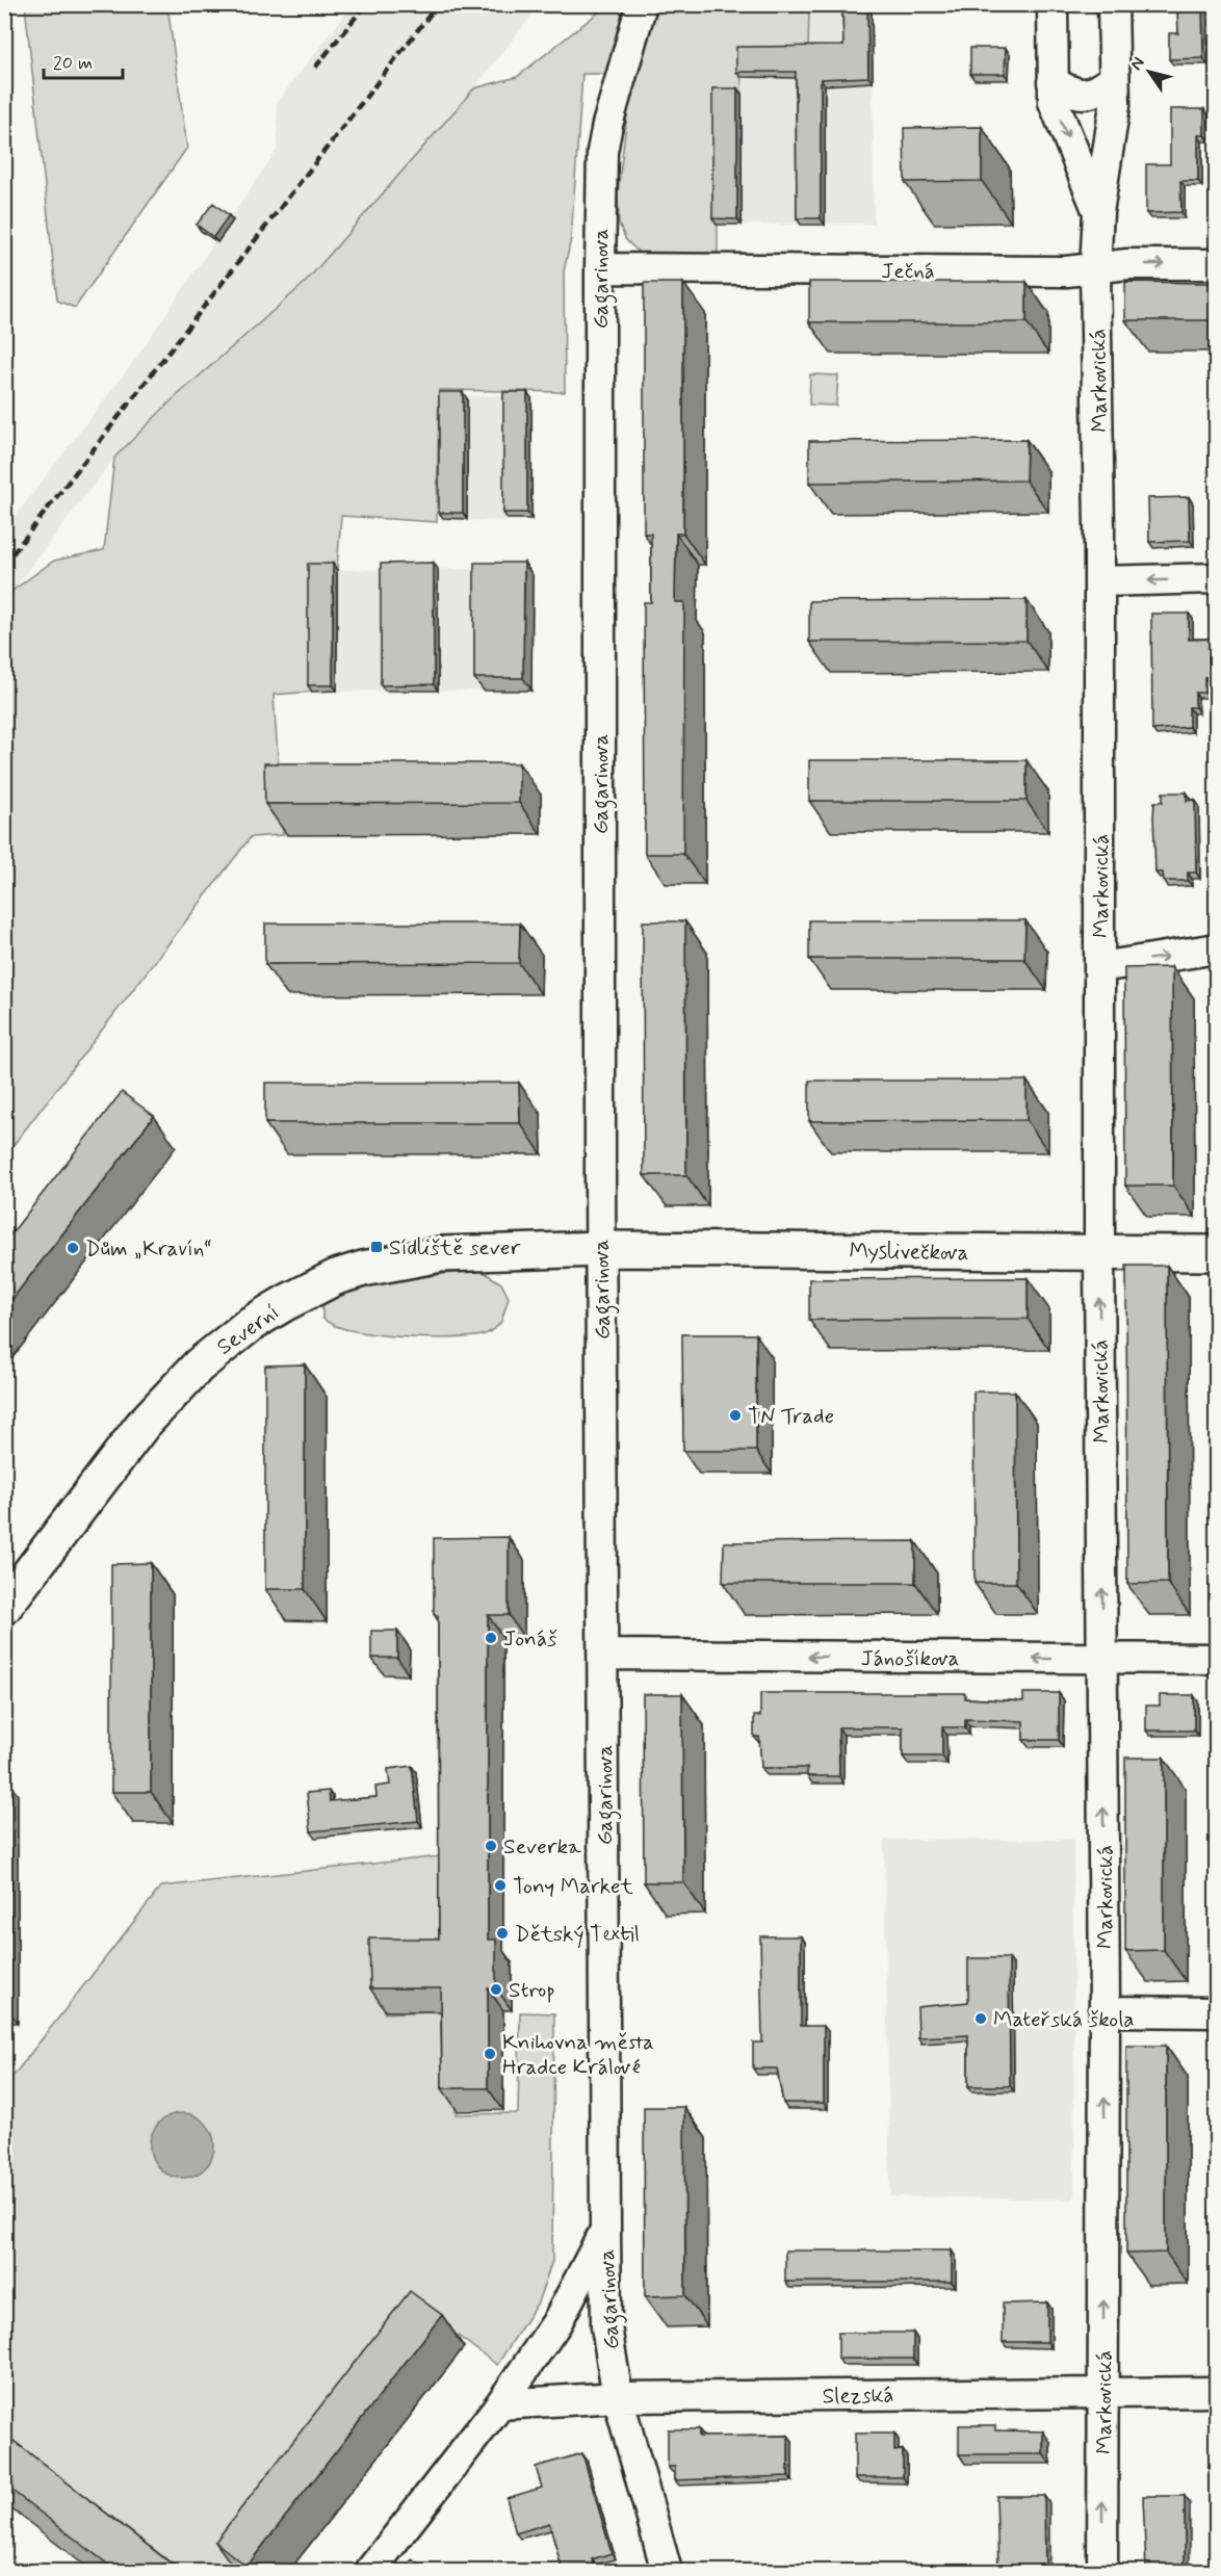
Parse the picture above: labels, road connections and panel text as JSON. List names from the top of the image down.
{
  "streets": {
    "street": [
      "Ječná",
      "Gagarinova",
      "Markovická",
      "Myslivečkova",
      "Severní",
      "Jánošíkova",
      "Slezská"
    ]
  },
  "crossings": [
    ["Ječná", "Gagarinova"],
    ["Ječná", "Markovická"],
    ["Gagarinova", "Myslivečkova"],
    ["Gagarinova", "Severní"],
    ["Gagarinova", "Jánošíkova"],
    ["Gagarinova", "Slezská"],
    ["Markovická", "Myslivečkova"],
    ["Markovická", "Jánošíkova"],
    ["Markovická", "Slezská"],
    ["Myslivečkova", "Severní"]
  ],
  "one_way": ["Markovická", "Jánošíkova"],
  "places": {
    "transit": ["Sídliště sever"],
    "other": [
      "Dům „Kravín“",
      "TN Trade",
      "Jonáš",
      "Severka",
      "Tony Market",
      "Dětský Textil",
      "Strop",
      "Mateřská škola",
      "Knihovna města Hradce Králové"
    ]
  },
  "scale_bar": "20 m",
  "north": "top left"
}
